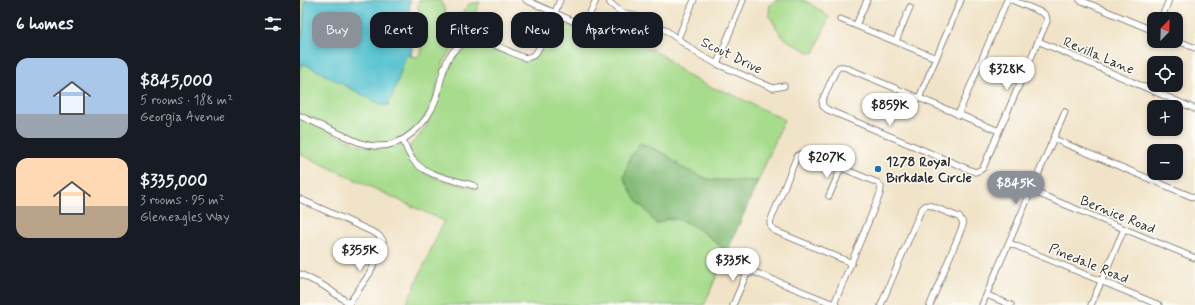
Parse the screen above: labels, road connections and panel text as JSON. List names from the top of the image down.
{
  "streets": {
    "street": [
      "Scout Drive",
      "Revilla Lane",
      "Bernice Road",
      "Pinedale Road"
    ]
  },
  "places": ["1278 Royal Birkdale Circle"],
  "north": "top right",
  "page": {
    "heading": "6 homes",
    "map_buttons": ["+", "−"],
    "chip": [
      "Buy",
      "Rent",
      "Filters",
      "New",
      "Apartment"
    ],
    "list": [
      {
        "name": "$845,000",
        "note": "5 rooms · 188 m² · Georgia Avenue"
      },
      {
        "name": "$335,000",
        "note": "3 rooms · 95 m² · Gleneagles Way"
      }
    ],
    "price": [
      "$328K",
      "$859K",
      "$207K",
      "$845K",
      "$355K",
      "$335K"
    ]
  }
}
